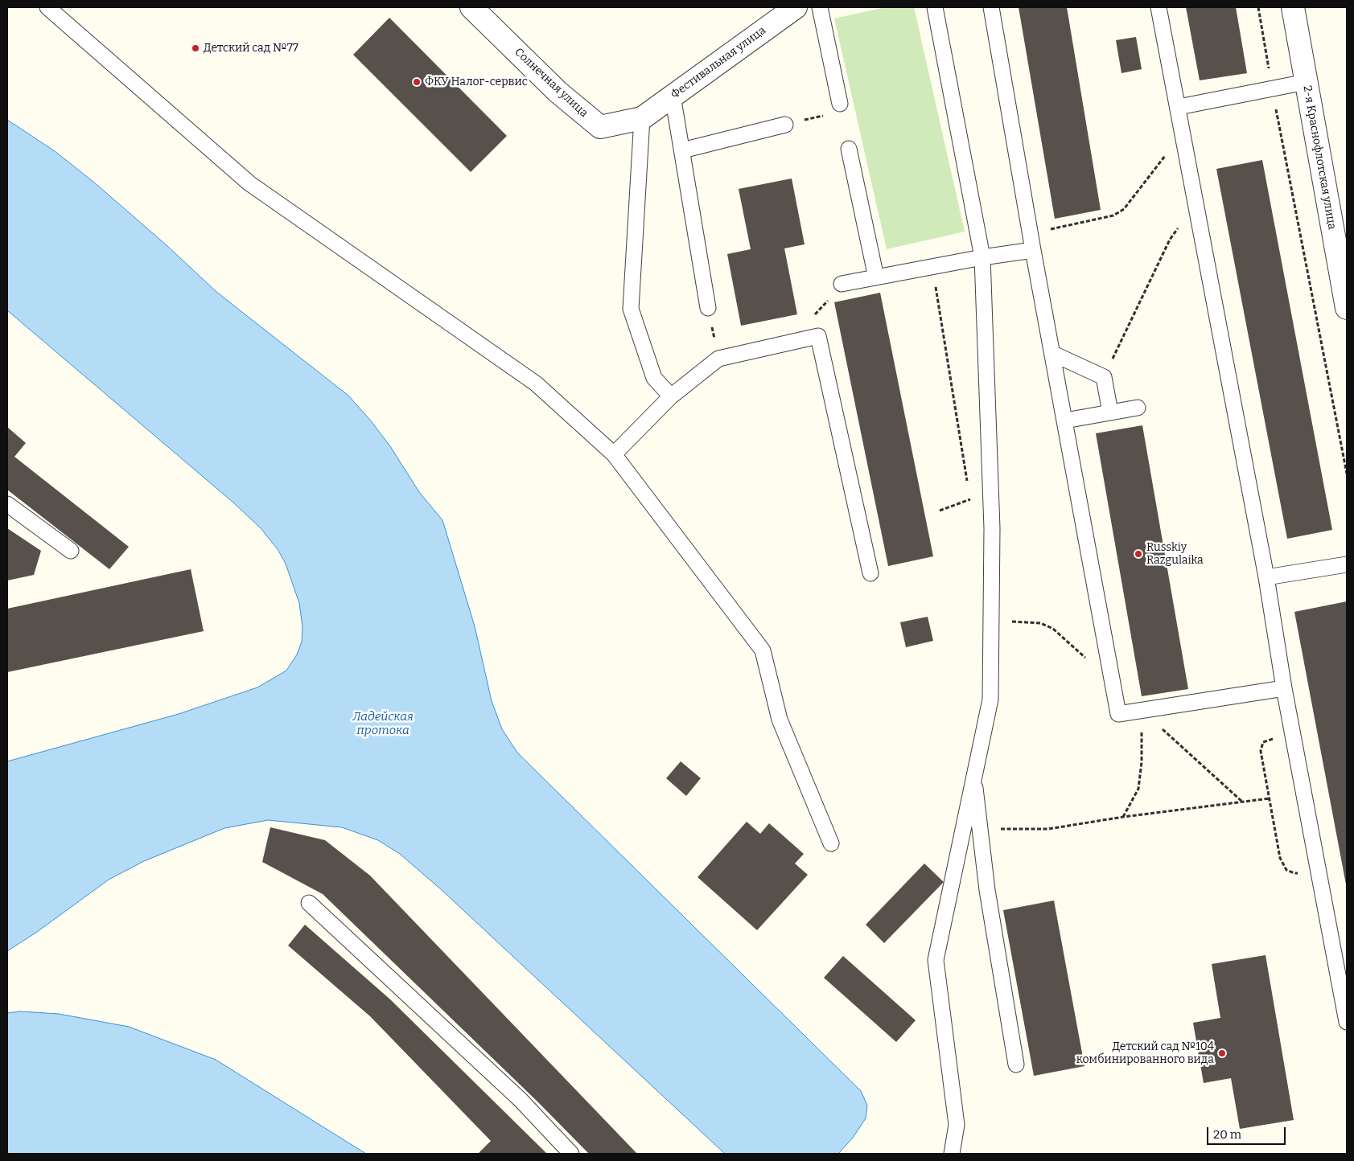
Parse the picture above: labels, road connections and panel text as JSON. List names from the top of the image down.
{
  "streets": {
    "street": ["Фестивальная улица", "Солнечная улица", "2-я Краснофлотская улица"]
  },
  "crossings": [
    ["Фестивальная улица", "Солнечная улица"]
  ],
  "water": ["Ладейская протока"],
  "places": [
    "Детский сад №77",
    "ФКУ Налог-сервис",
    "Russkiy Razgulaika",
    "Детский сад №104 комбинированного вида"
  ],
  "scale_bar": "20 m"
}
